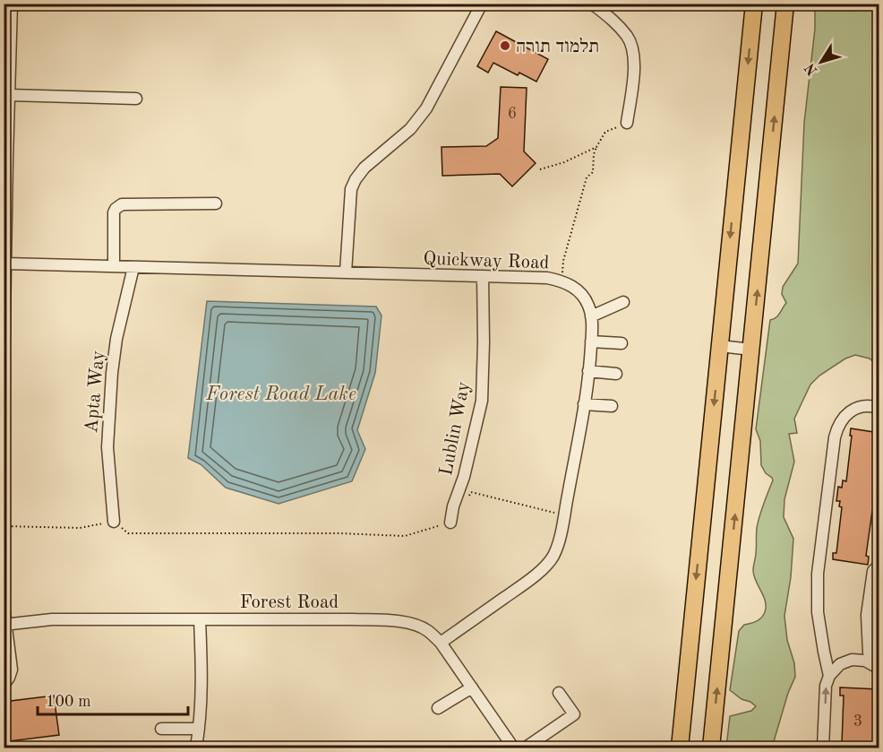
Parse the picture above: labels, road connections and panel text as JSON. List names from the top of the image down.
{
  "streets": {
    "street": [
      "Quickway Road",
      "Apta Way",
      "Lublin Way",
      "Forest Road"
    ]
  },
  "crossings": [
    ["Quickway Road", "Apta Way"],
    ["Quickway Road", "Lublin Way"],
    ["Quickway Road", "Forest Road"]
  ],
  "water": ["Forest Road Lake"],
  "places": ["תלמוד תורה"],
  "house_numbers": ["6", "3"],
  "scale_bar": "100 m",
  "north": "bottom left"
}
